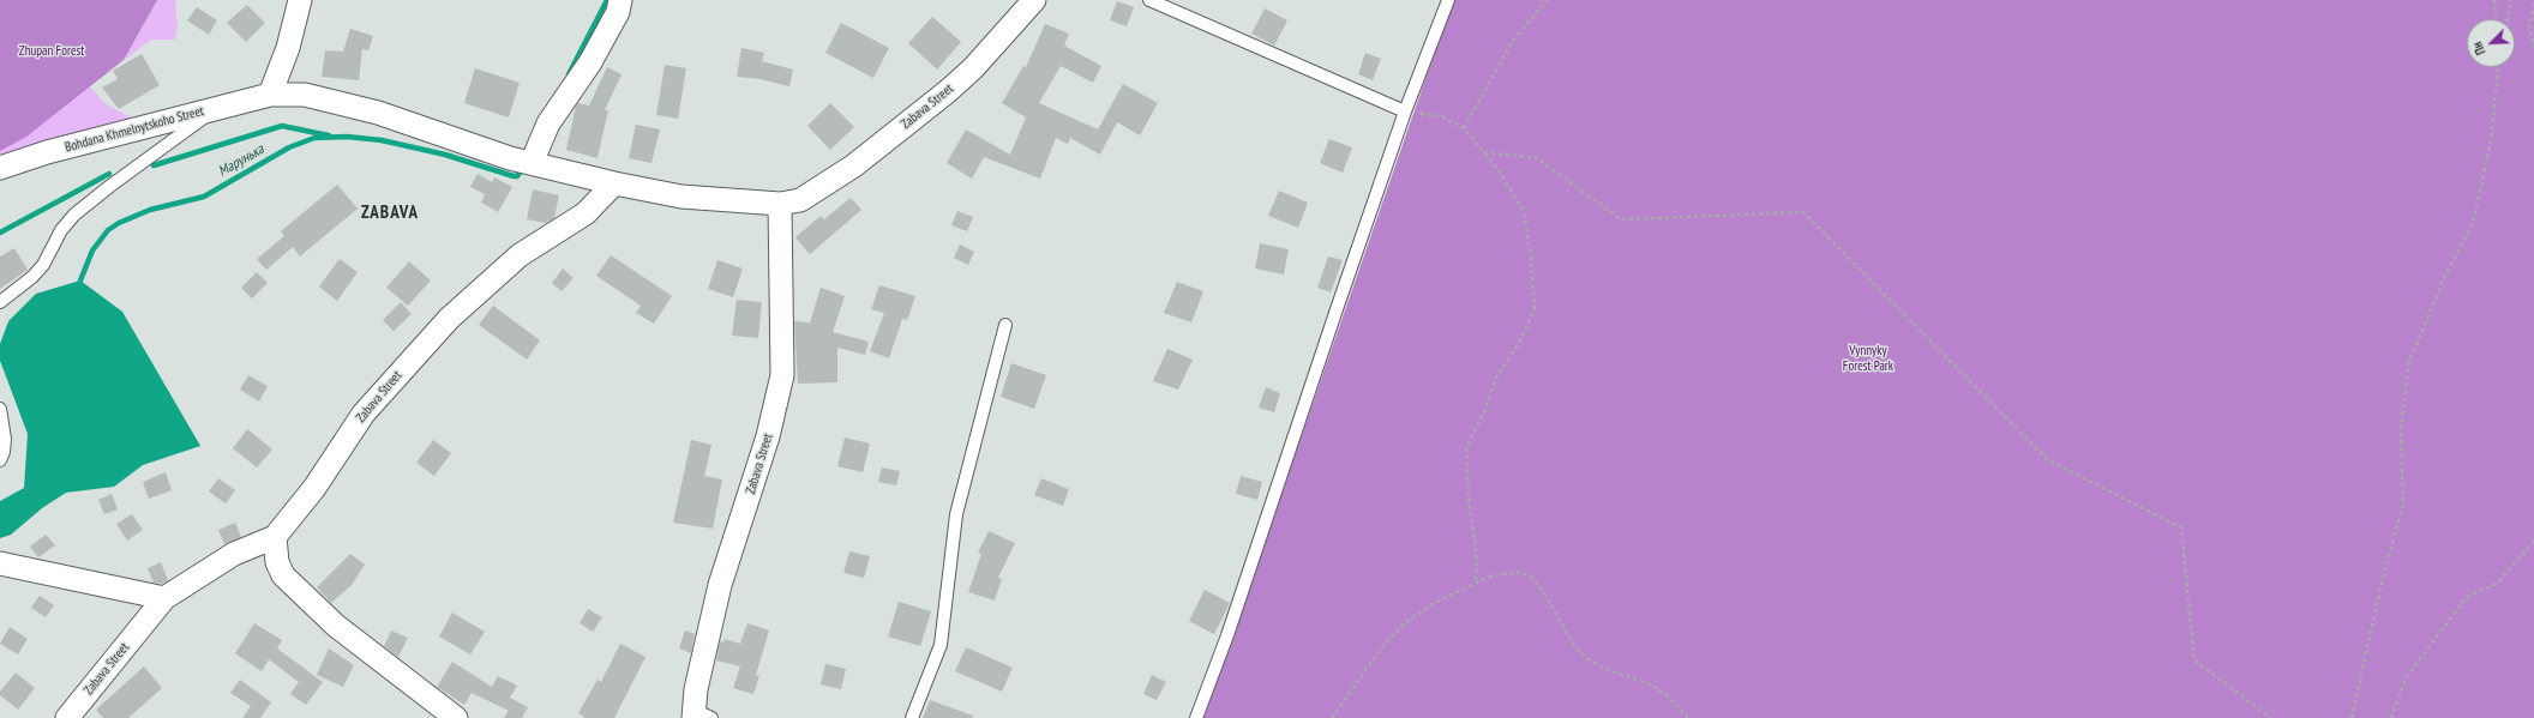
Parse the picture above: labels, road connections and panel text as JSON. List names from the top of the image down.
{
  "streets": {
    "street": ["Zabava Street", "Bohdana Khmelnytskoho Street"]
  },
  "crossings": [
    ["Zabava Street", "Bohdana Khmelnytskoho Street"]
  ],
  "districts": ["ZABAVA"],
  "water": ["Марунька"],
  "parks": ["Zhupan Forest", "Vynnyky Forest Park"],
  "north": "bottom left"
}
